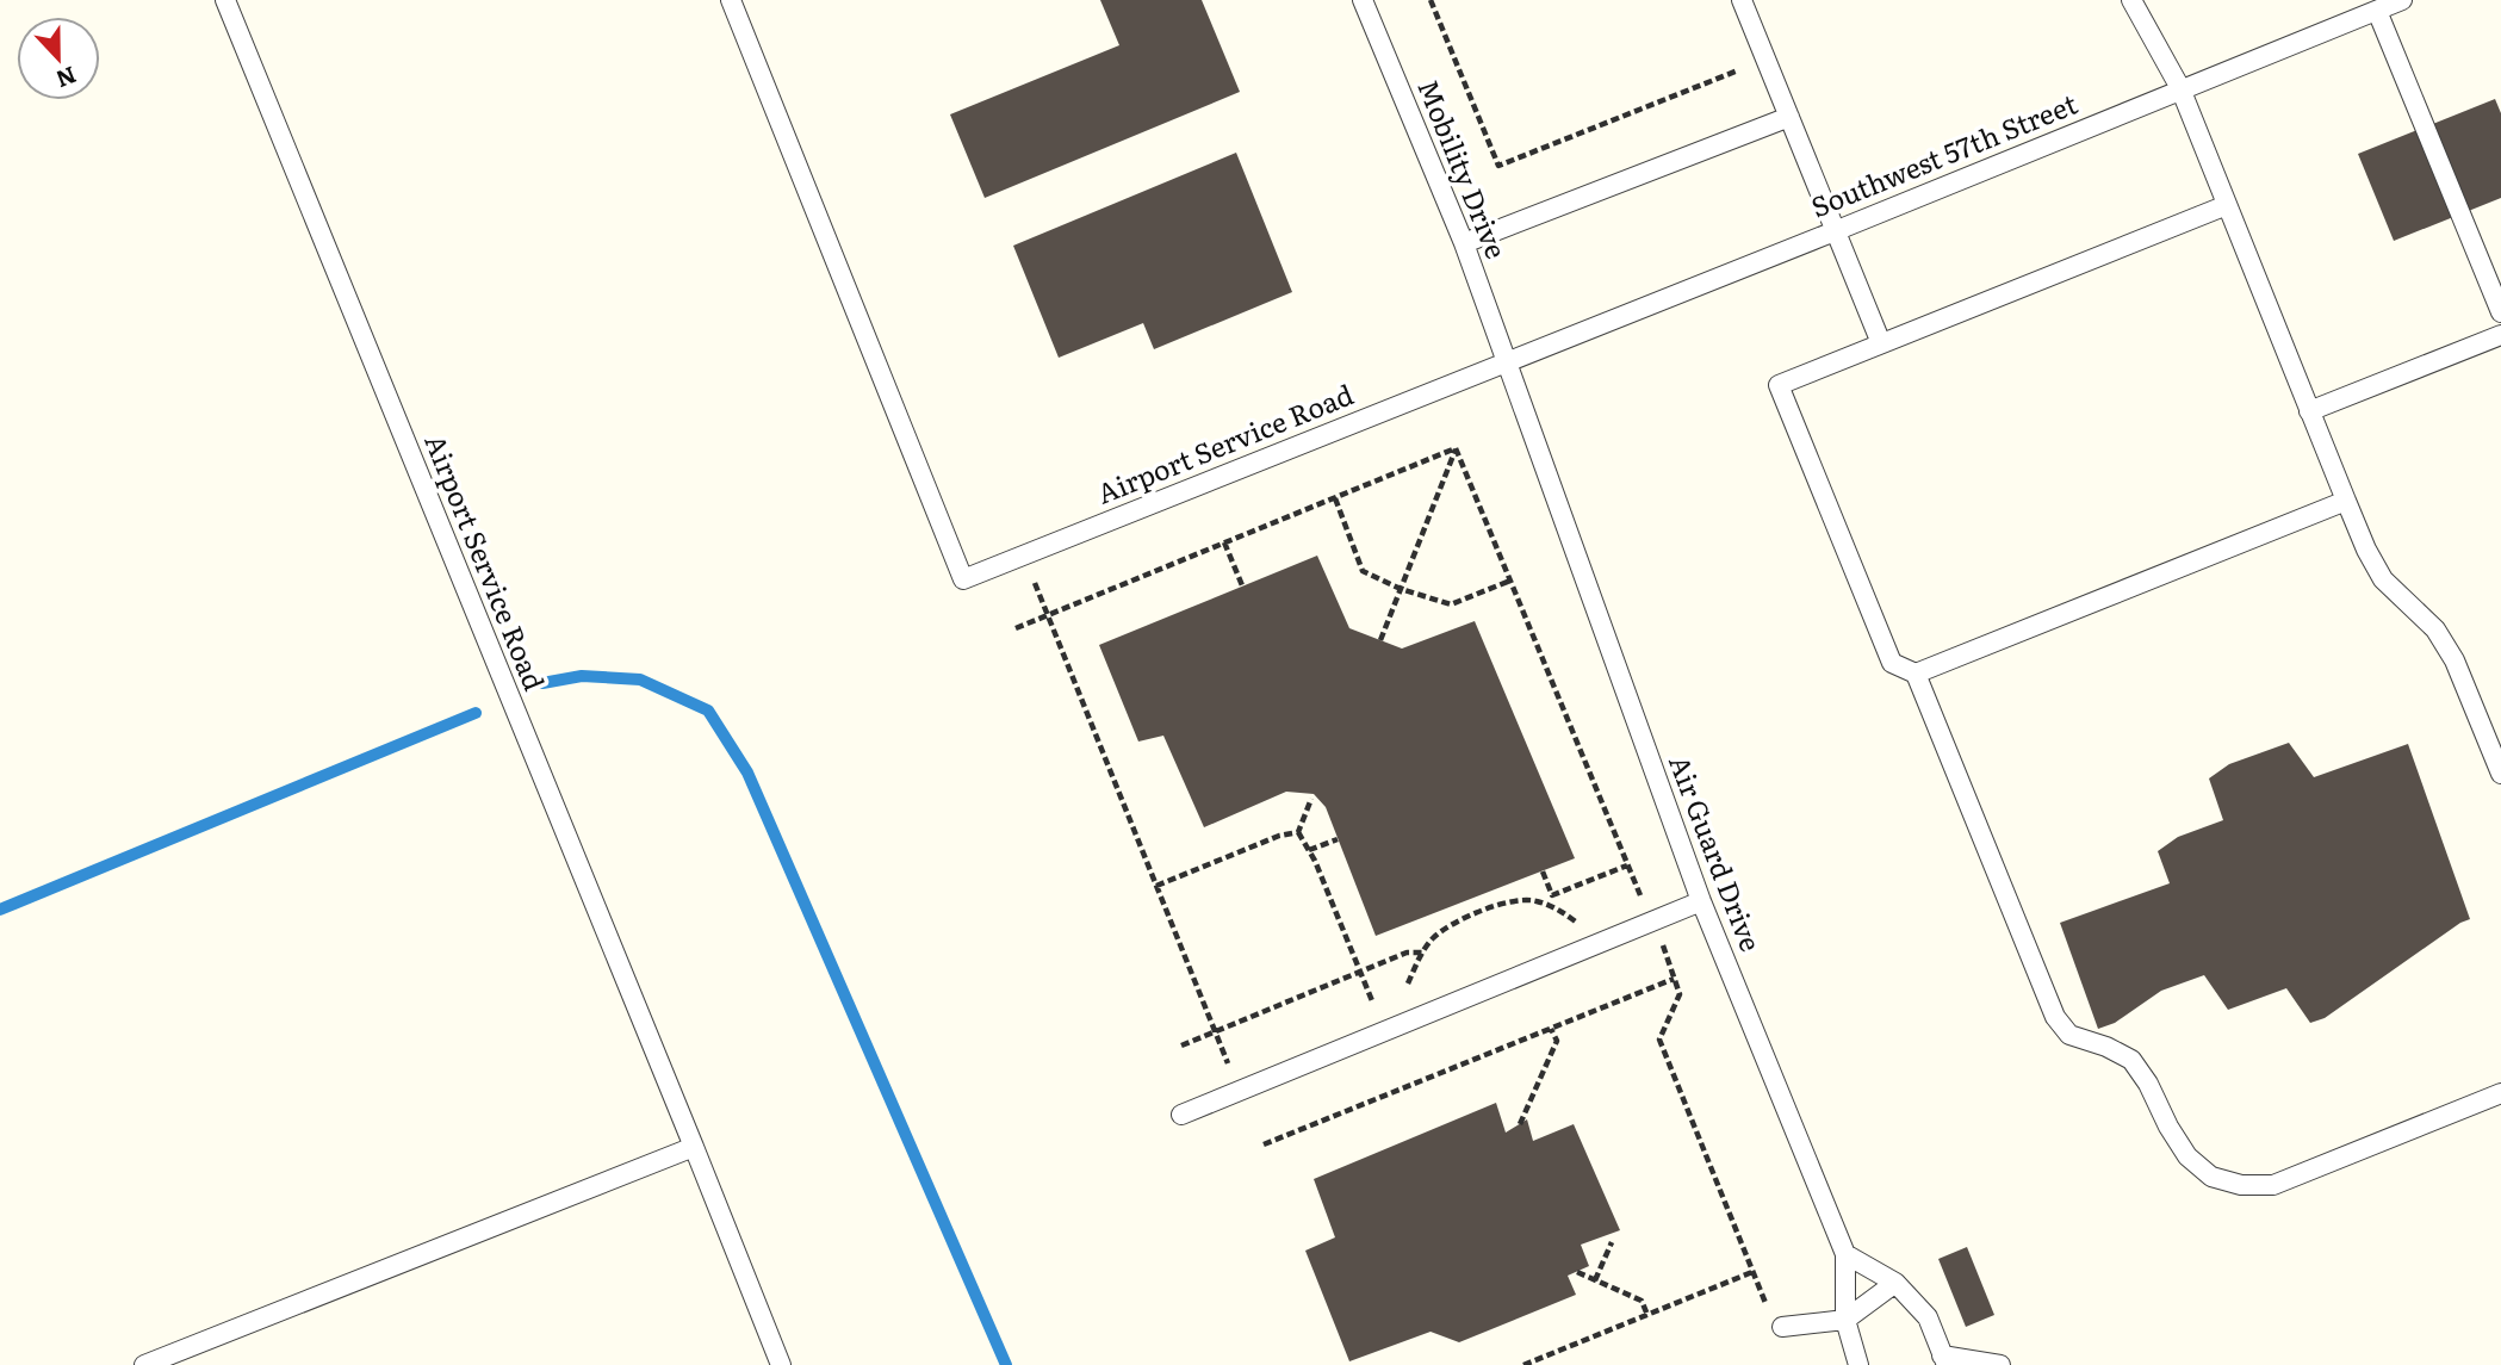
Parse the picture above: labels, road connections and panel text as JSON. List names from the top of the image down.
{
  "streets": {
    "lane": [
      "Southwest 57th Street",
      "Mobility Drive",
      "Airport Service Road",
      "Air Guard Drive"
    ]
  },
  "crossings": [
    ["Southwest 57th Street", "Mobility Drive"],
    ["Southwest 57th Street", "Airport Service Road"],
    ["Southwest 57th Street", "Air Guard Drive"],
    ["Mobility Drive", "Airport Service Road"],
    ["Mobility Drive", "Air Guard Drive"],
    ["Airport Service Road", "Air Guard Drive"]
  ],
  "north": "bottom"
}
